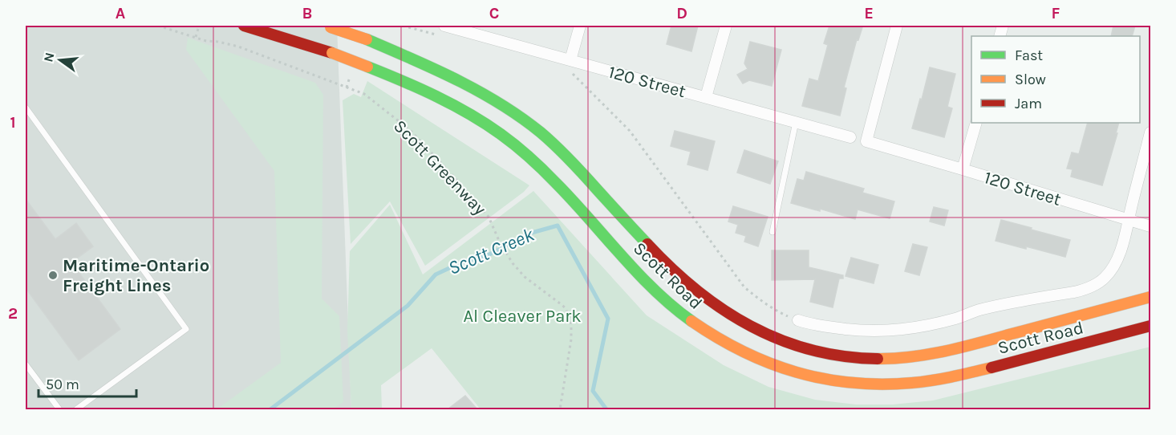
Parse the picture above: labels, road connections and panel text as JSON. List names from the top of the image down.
{
  "streets": {
    "main road": ["Scott Road"],
    "street": ["120 Street"],
    "path": ["Scott Greenway"]
  },
  "crossings": [
    ["120 Street", "Scott Road"]
  ],
  "water": ["Scott Creek"],
  "parks": ["Al Cleaver Park"],
  "places": ["Maritime-Ontario Freight Lines"],
  "legend": ["Fast", "Slow", "Jam"],
  "scale_bar": "50 m",
  "north": "left",
  "grid": {
    "columns": [
      "A",
      "B",
      "C",
      "D",
      "E",
      "F"
    ],
    "rows": ["1", "2"]
  }
}
